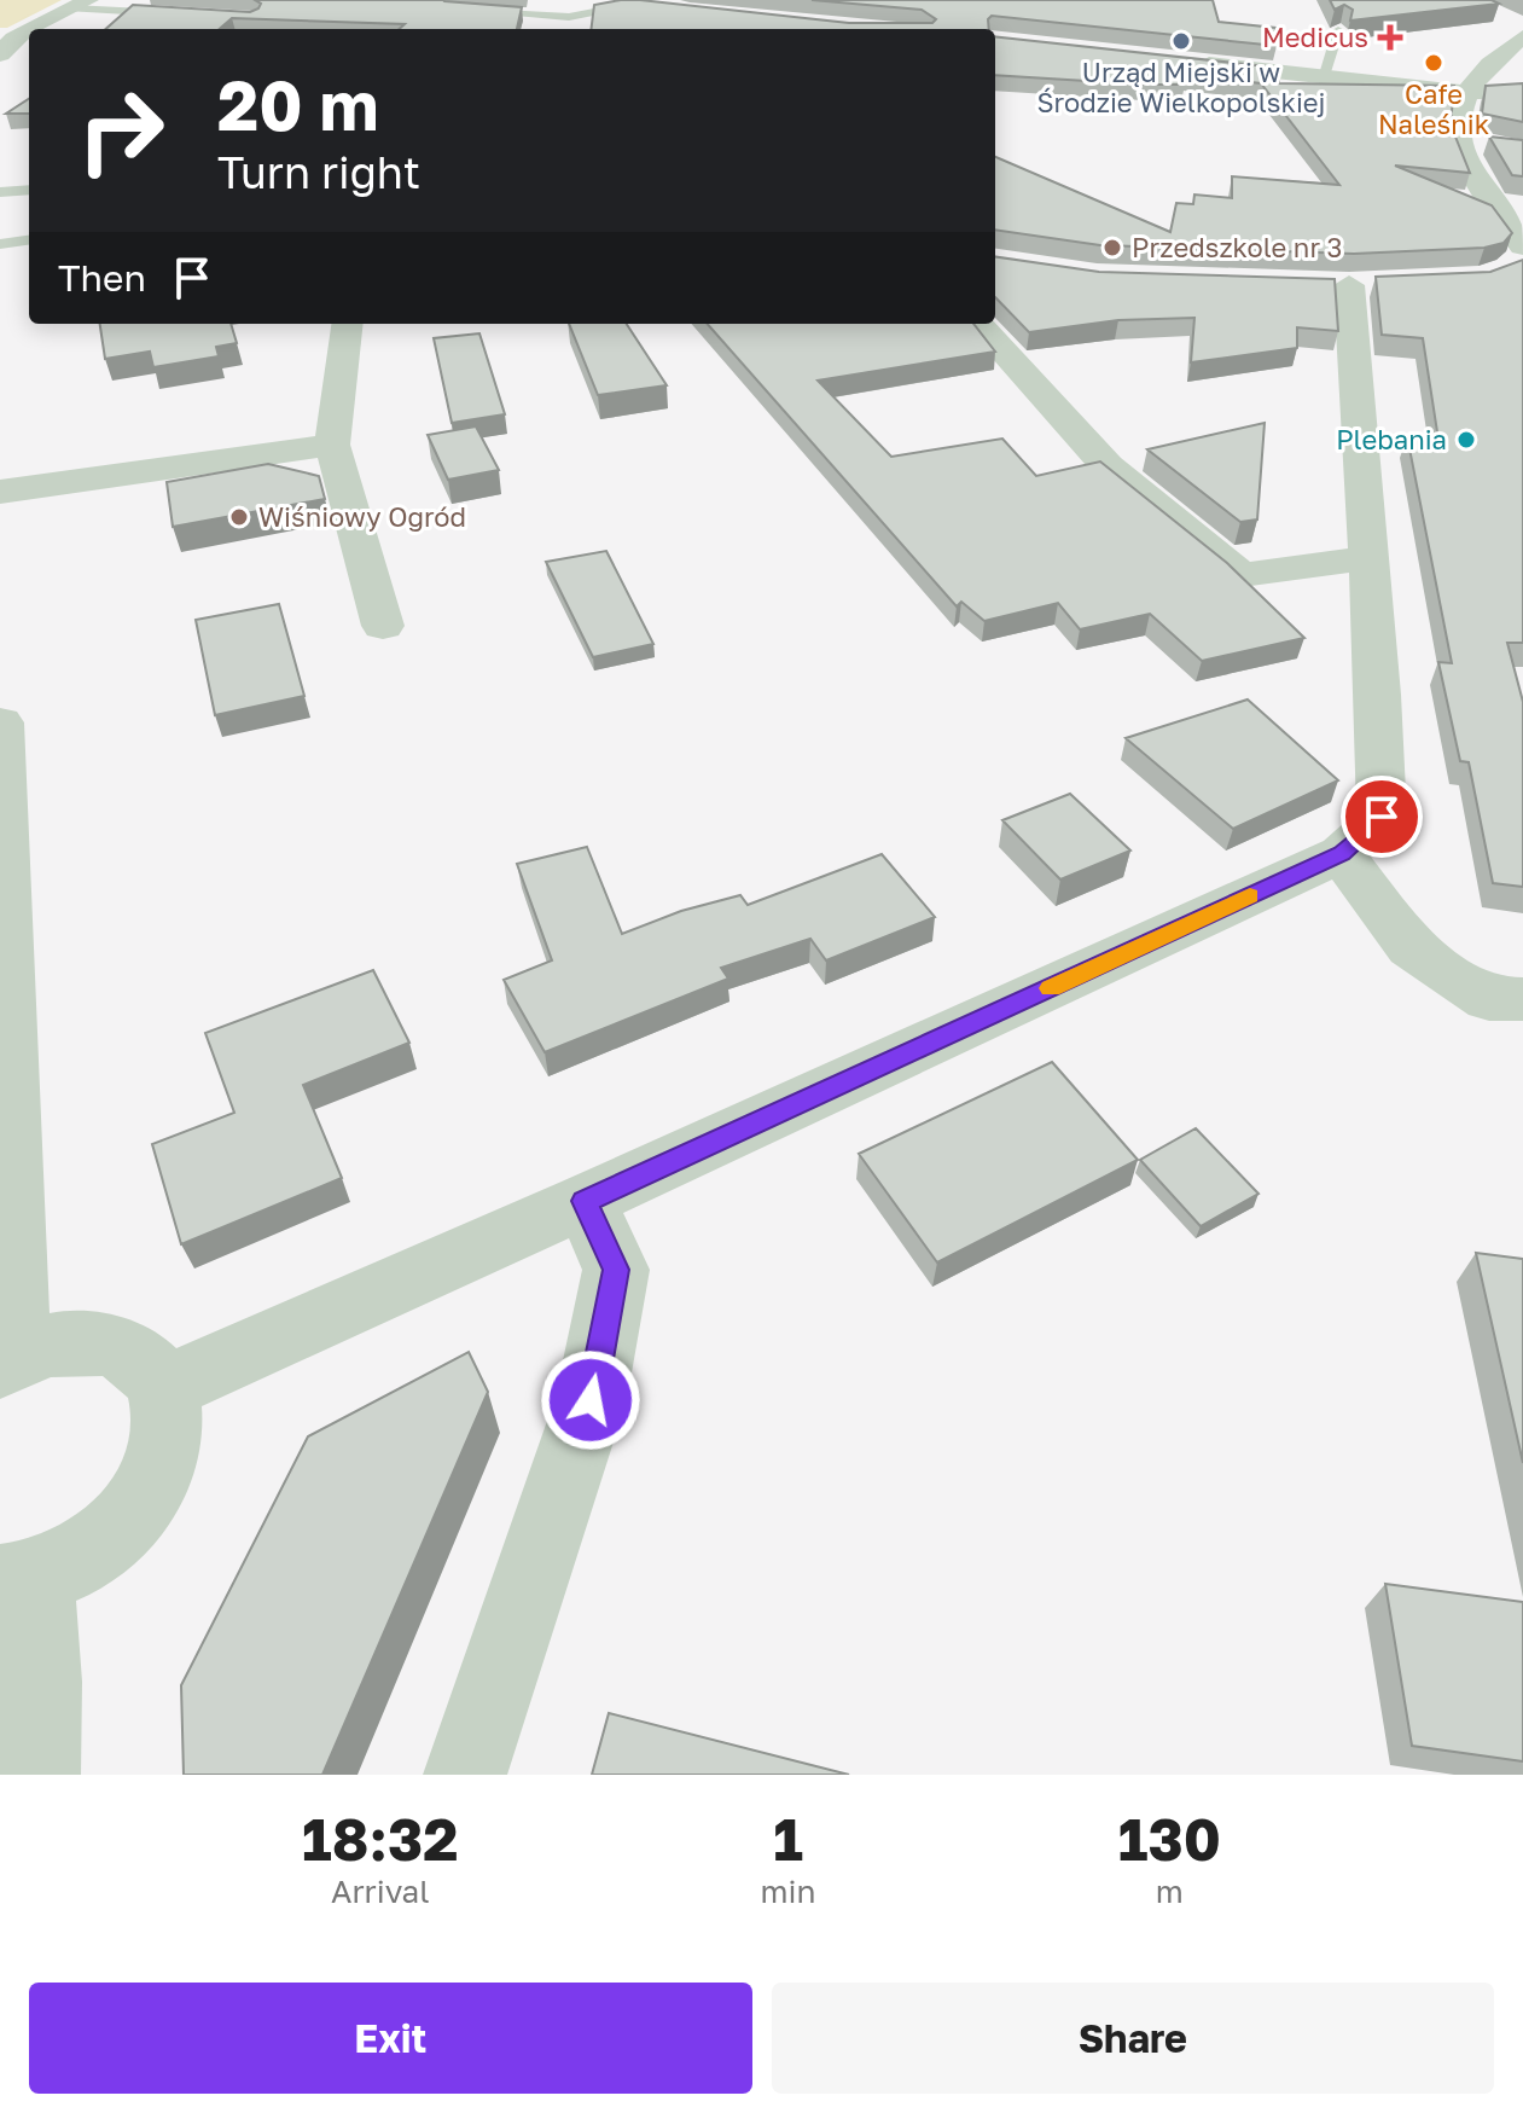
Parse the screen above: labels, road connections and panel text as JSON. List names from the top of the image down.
{
  "places": {
    "health": ["Medicus"],
    "other": [
      "Urząd Miejski w Środzie Wielkopolskiej",
      "Cafe Naleśnik",
      "Przedszkole nr 3",
      "Plebania",
      "Wiśniowy Ogród"
    ]
  },
  "page": {
    "turn": ["20 m", "Turn right"],
    "then": "Then",
    "eta": [
      "18:32",
      "Arrival",
      "1",
      "min",
      "130",
      "m"
    ],
    "buttons": ["Exit", "Share"]
  }
}
